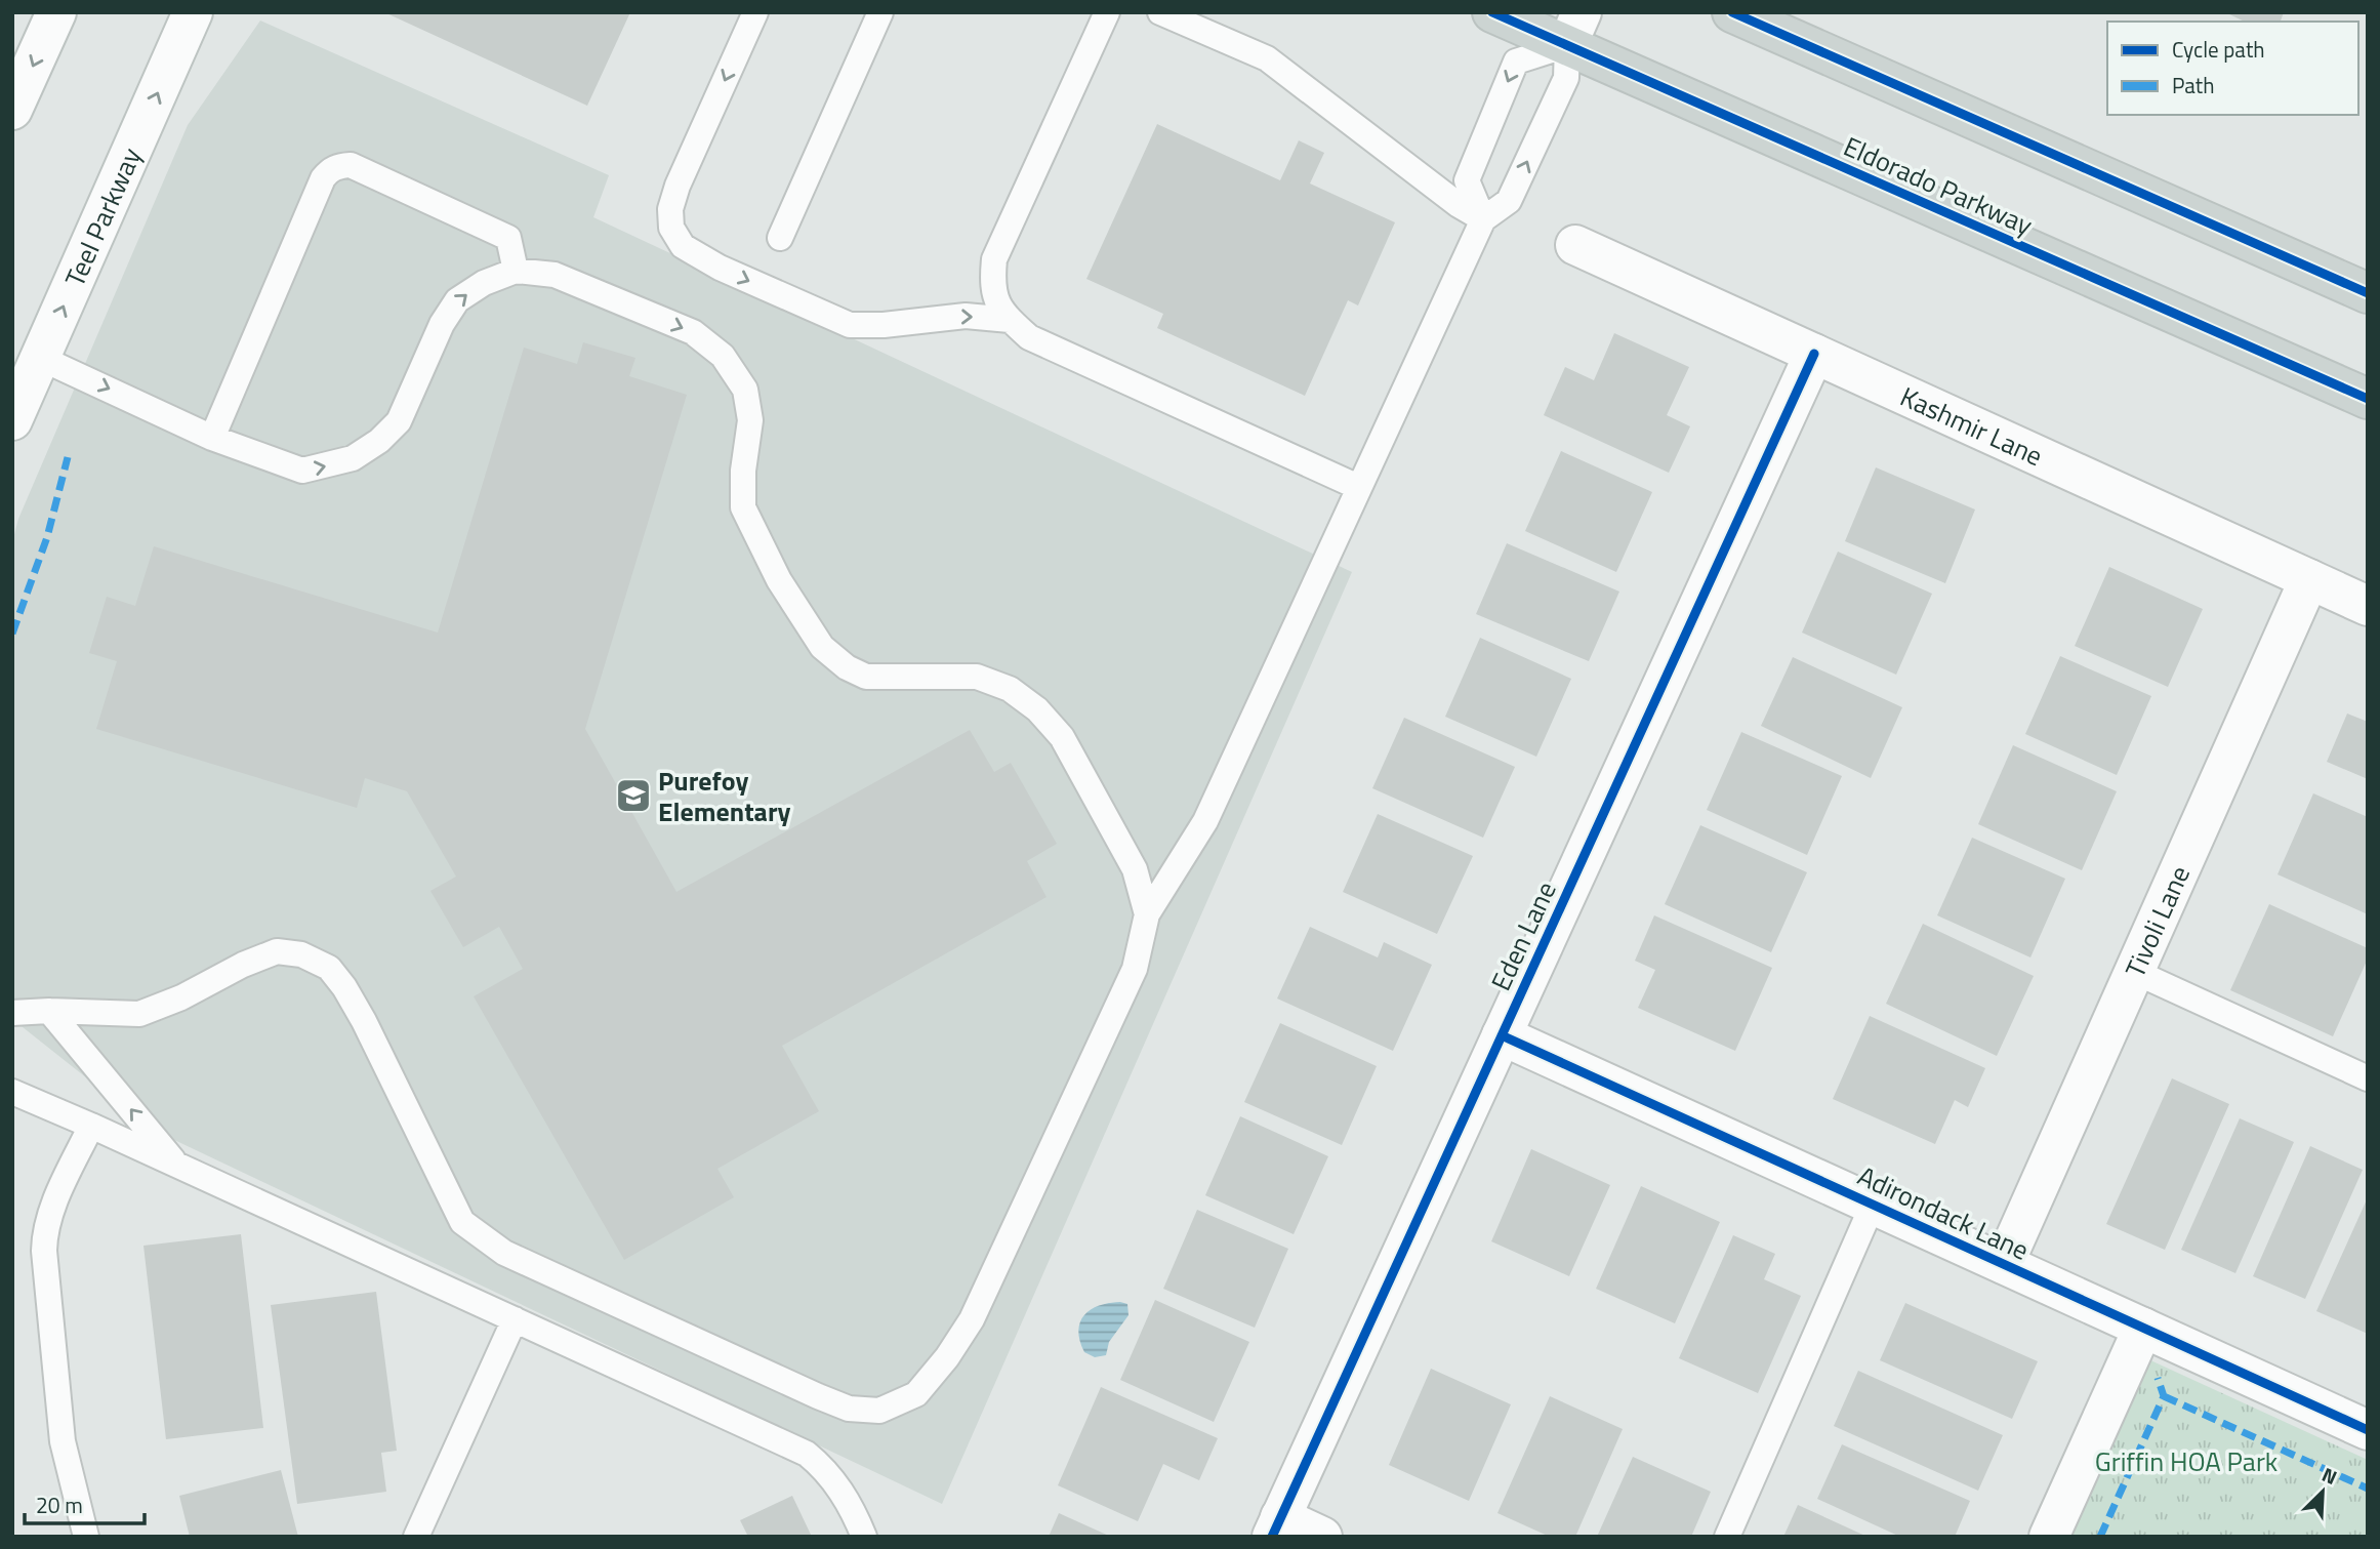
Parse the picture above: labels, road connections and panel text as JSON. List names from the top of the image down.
{
  "streets": {
    "main road": ["Eldorado Parkway"],
    "street": [
      "Teel Parkway",
      "Kashmir Lane",
      "Tivoli Lane",
      "Eden Lane",
      "Adirondack Lane"
    ]
  },
  "crossings": [
    ["Kashmir Lane", "Tivoli Lane"],
    ["Kashmir Lane", "Eden Lane"],
    ["Tivoli Lane", "Adirondack Lane"],
    ["Eden Lane", "Adirondack Lane"]
  ],
  "one_way": ["Teel Parkway"],
  "parks": ["Griffin HOA Park"],
  "places": {
    "school or university": ["Purefoy Elementary"]
  },
  "legend": ["Cycle path", "Path"],
  "scale_bar": "20 m",
  "north": "top right"
}
